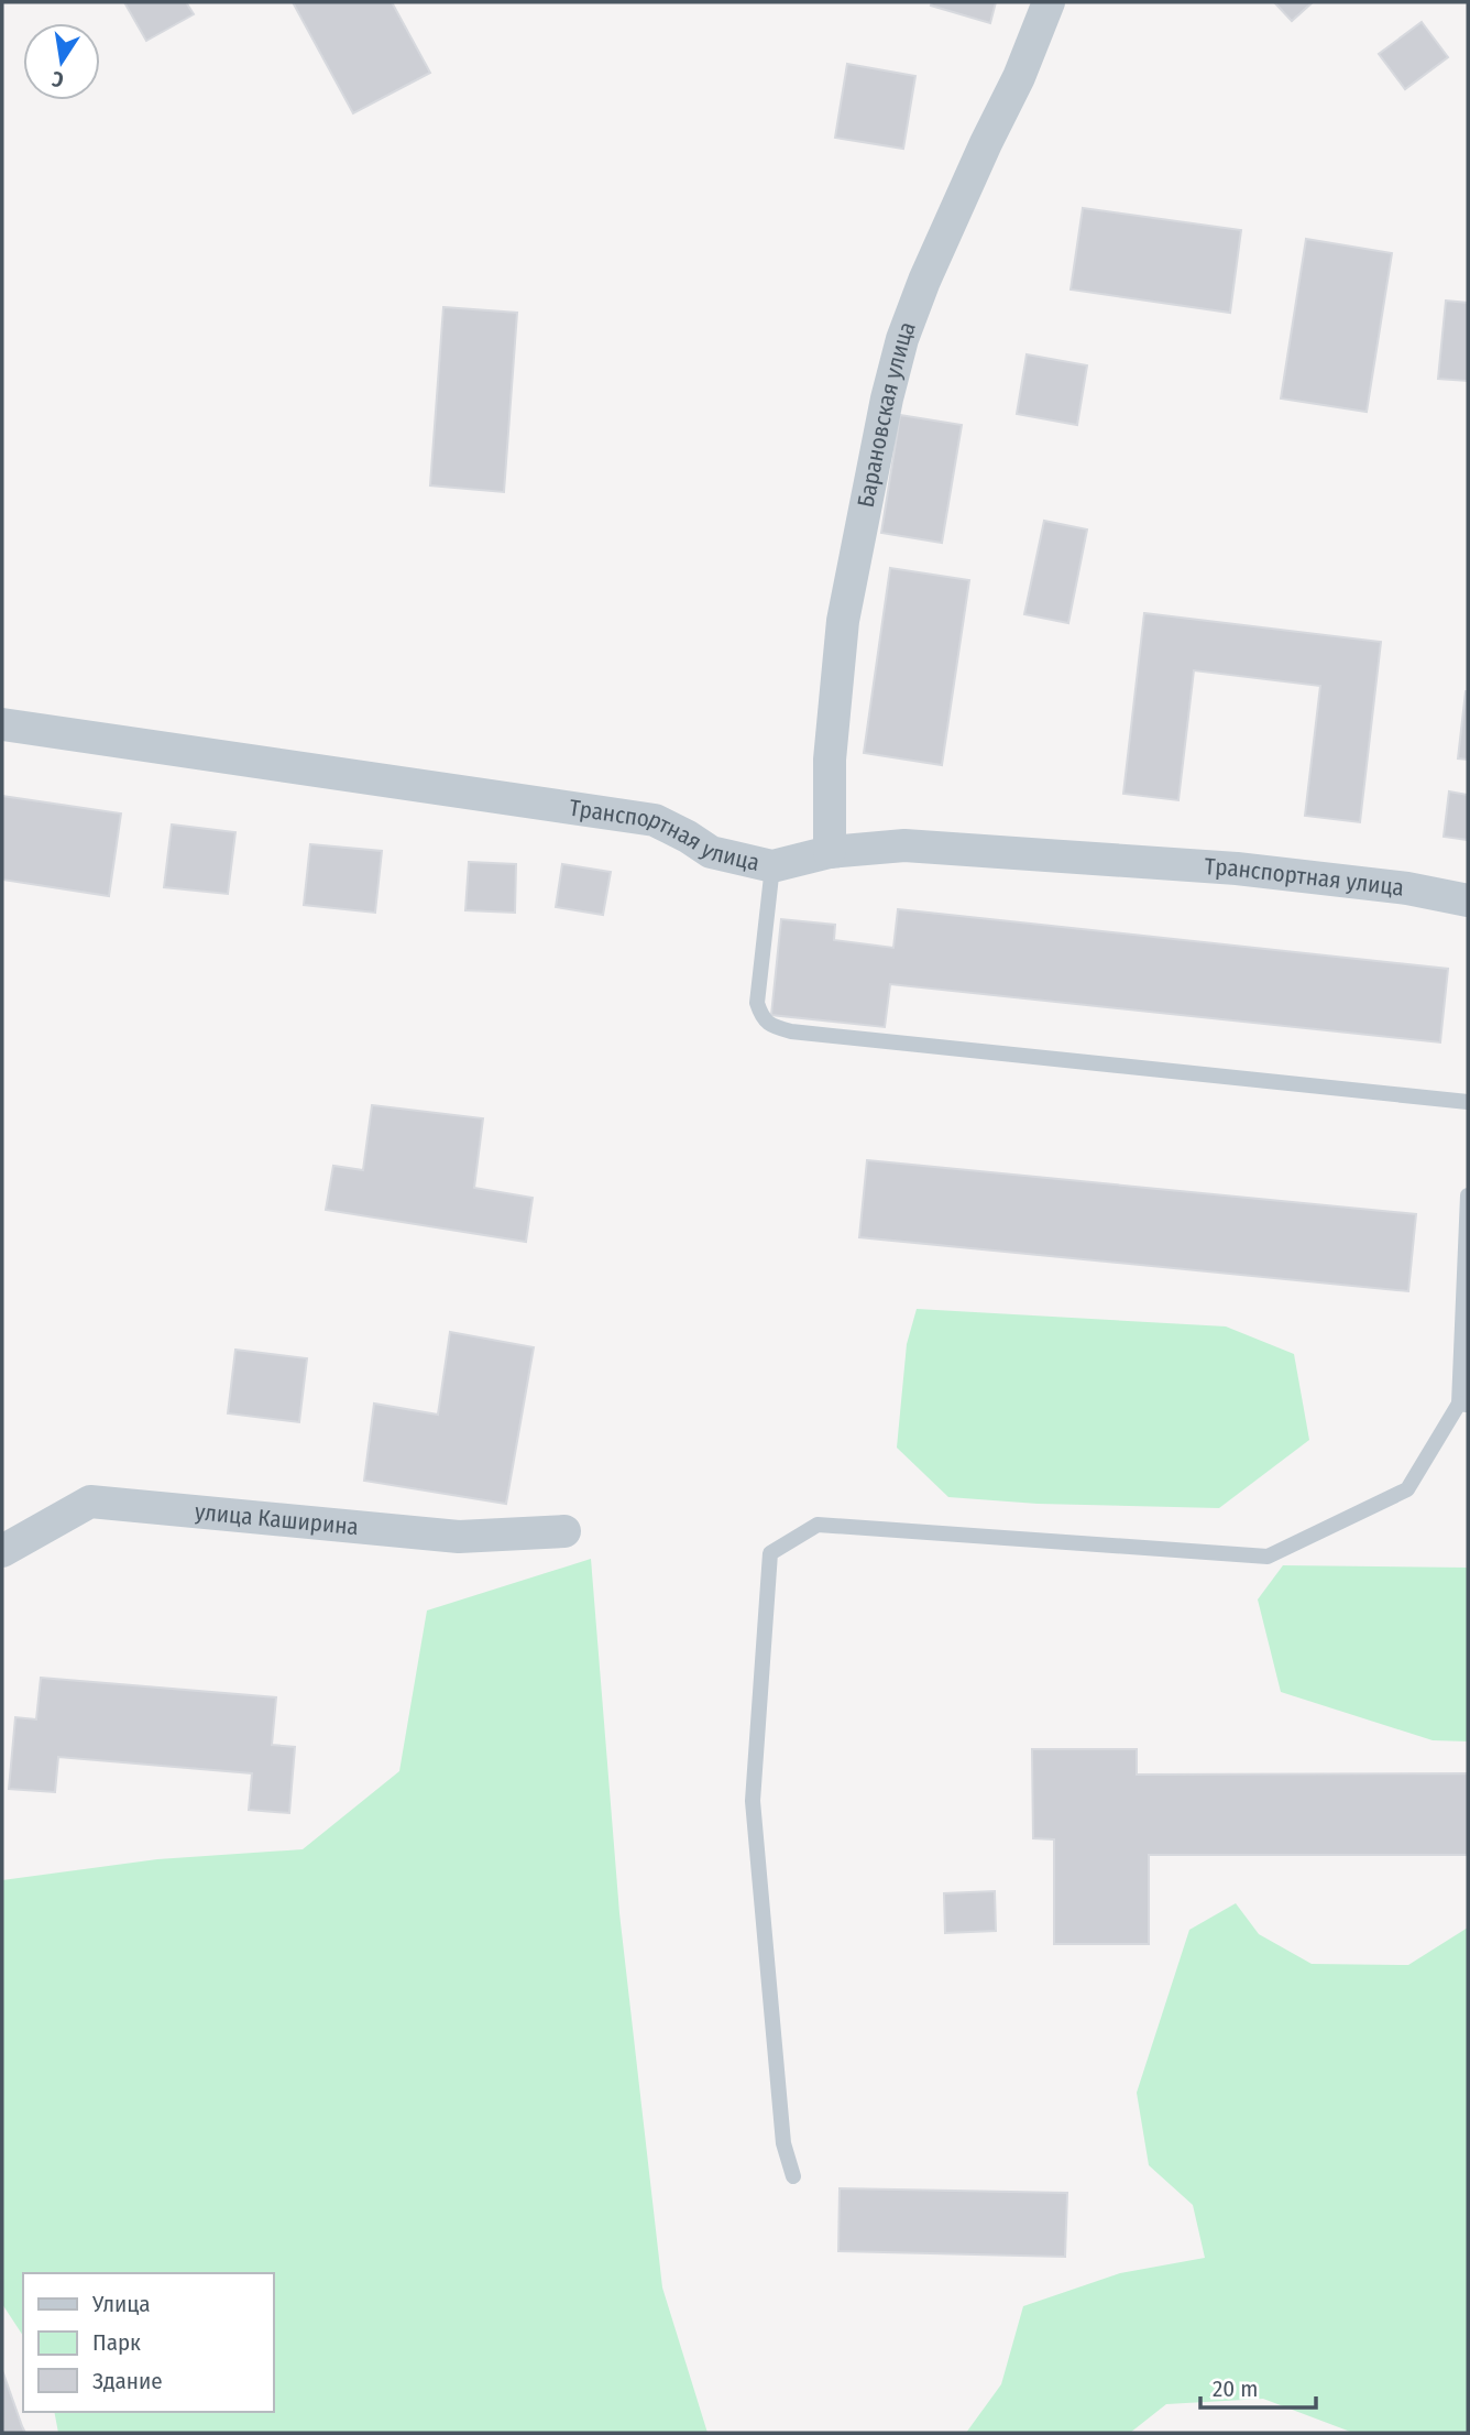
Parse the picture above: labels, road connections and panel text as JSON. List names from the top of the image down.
{
  "streets": {
    "street": ["Барановская улица", "Транспортная улица", "улица Каширина"]
  },
  "crossings": [
    ["Барановская улица", "Транспортная улица"]
  ],
  "legend": ["Улица", "Парк", "Здание"],
  "scale_bar": "20 m",
  "north": "bottom"
}
